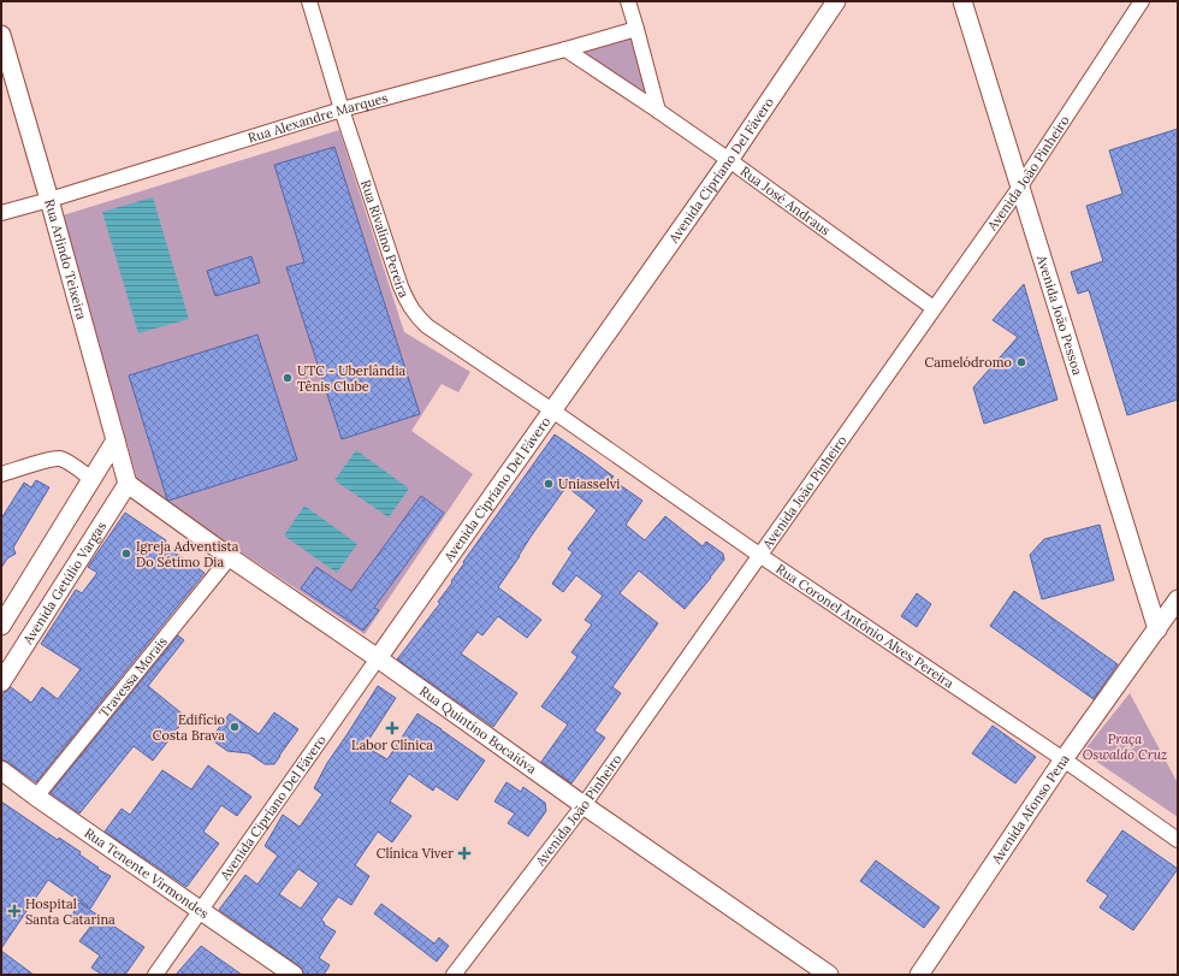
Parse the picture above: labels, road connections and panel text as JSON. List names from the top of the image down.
{
  "streets": {
    "street": [
      "Rua Alexandre Marques",
      "Avenida Cipríano Del Fávero",
      "Avenida João Pinheiro",
      "Rua José Andraus",
      "Rua Rivalino Pereira",
      "Rua Arlindo Teixeira",
      "Avenida João Pessoa",
      "Avenida Getúlio Vargas",
      "Rua Coronel Antônio Alves Pereira",
      "Travessa Morais",
      "Rua Quintino Bocaiúva",
      "Avenida Afonso Pena",
      "Rua Tenente Virmondes"
    ]
  },
  "crossings": [
    ["Rua Alexandre Marques", "Rua José Andraus"],
    ["Rua Alexandre Marques", "Rua Rivalino Pereira"],
    ["Rua Alexandre Marques", "Rua Arlindo Teixeira"],
    ["Avenida Cipríano Del Fávero", "Rua José Andraus"],
    ["Avenida Cipríano Del Fávero", "Rua Rivalino Pereira"],
    ["Avenida Cipríano Del Fávero", "Rua Coronel Antônio Alves Pereira"],
    ["Avenida Cipríano Del Fávero", "Rua Quintino Bocaiúva"],
    ["Avenida Cipríano Del Fávero", "Rua Tenente Virmondes"],
    ["Avenida João Pinheiro", "Rua José Andraus"],
    ["Avenida João Pinheiro", "Avenida João Pessoa"],
    ["Avenida João Pinheiro", "Rua Coronel Antônio Alves Pereira"],
    ["Avenida João Pinheiro", "Rua Quintino Bocaiúva"],
    ["Rua Rivalino Pereira", "Rua Coronel Antônio Alves Pereira"],
    ["Rua Arlindo Teixeira", "Avenida Getúlio Vargas"],
    ["Rua Arlindo Teixeira", "Rua Quintino Bocaiúva"],
    ["Avenida João Pessoa", "Avenida Afonso Pena"],
    ["Avenida Getúlio Vargas", "Rua Quintino Bocaiúva"],
    ["Rua Coronel Antônio Alves Pereira", "Avenida Afonso Pena"],
    ["Travessa Morais", "Rua Quintino Bocaiúva"],
    ["Travessa Morais", "Rua Tenente Virmondes"]
  ],
  "parks": ["Praça Oswaldo Cruz"],
  "places": {
    "other": [
      "Camelódromo",
      "UTC - Uberlândia Tênis Clube",
      "Uniasselvi",
      "Igreja Adventista Do Sétimo Dia",
      "Edifício Costa Brava"
    ],
    "health": ["Labor Clínica", "Clínica Viver", "Hospital Santa Catarina"]
  }
}
